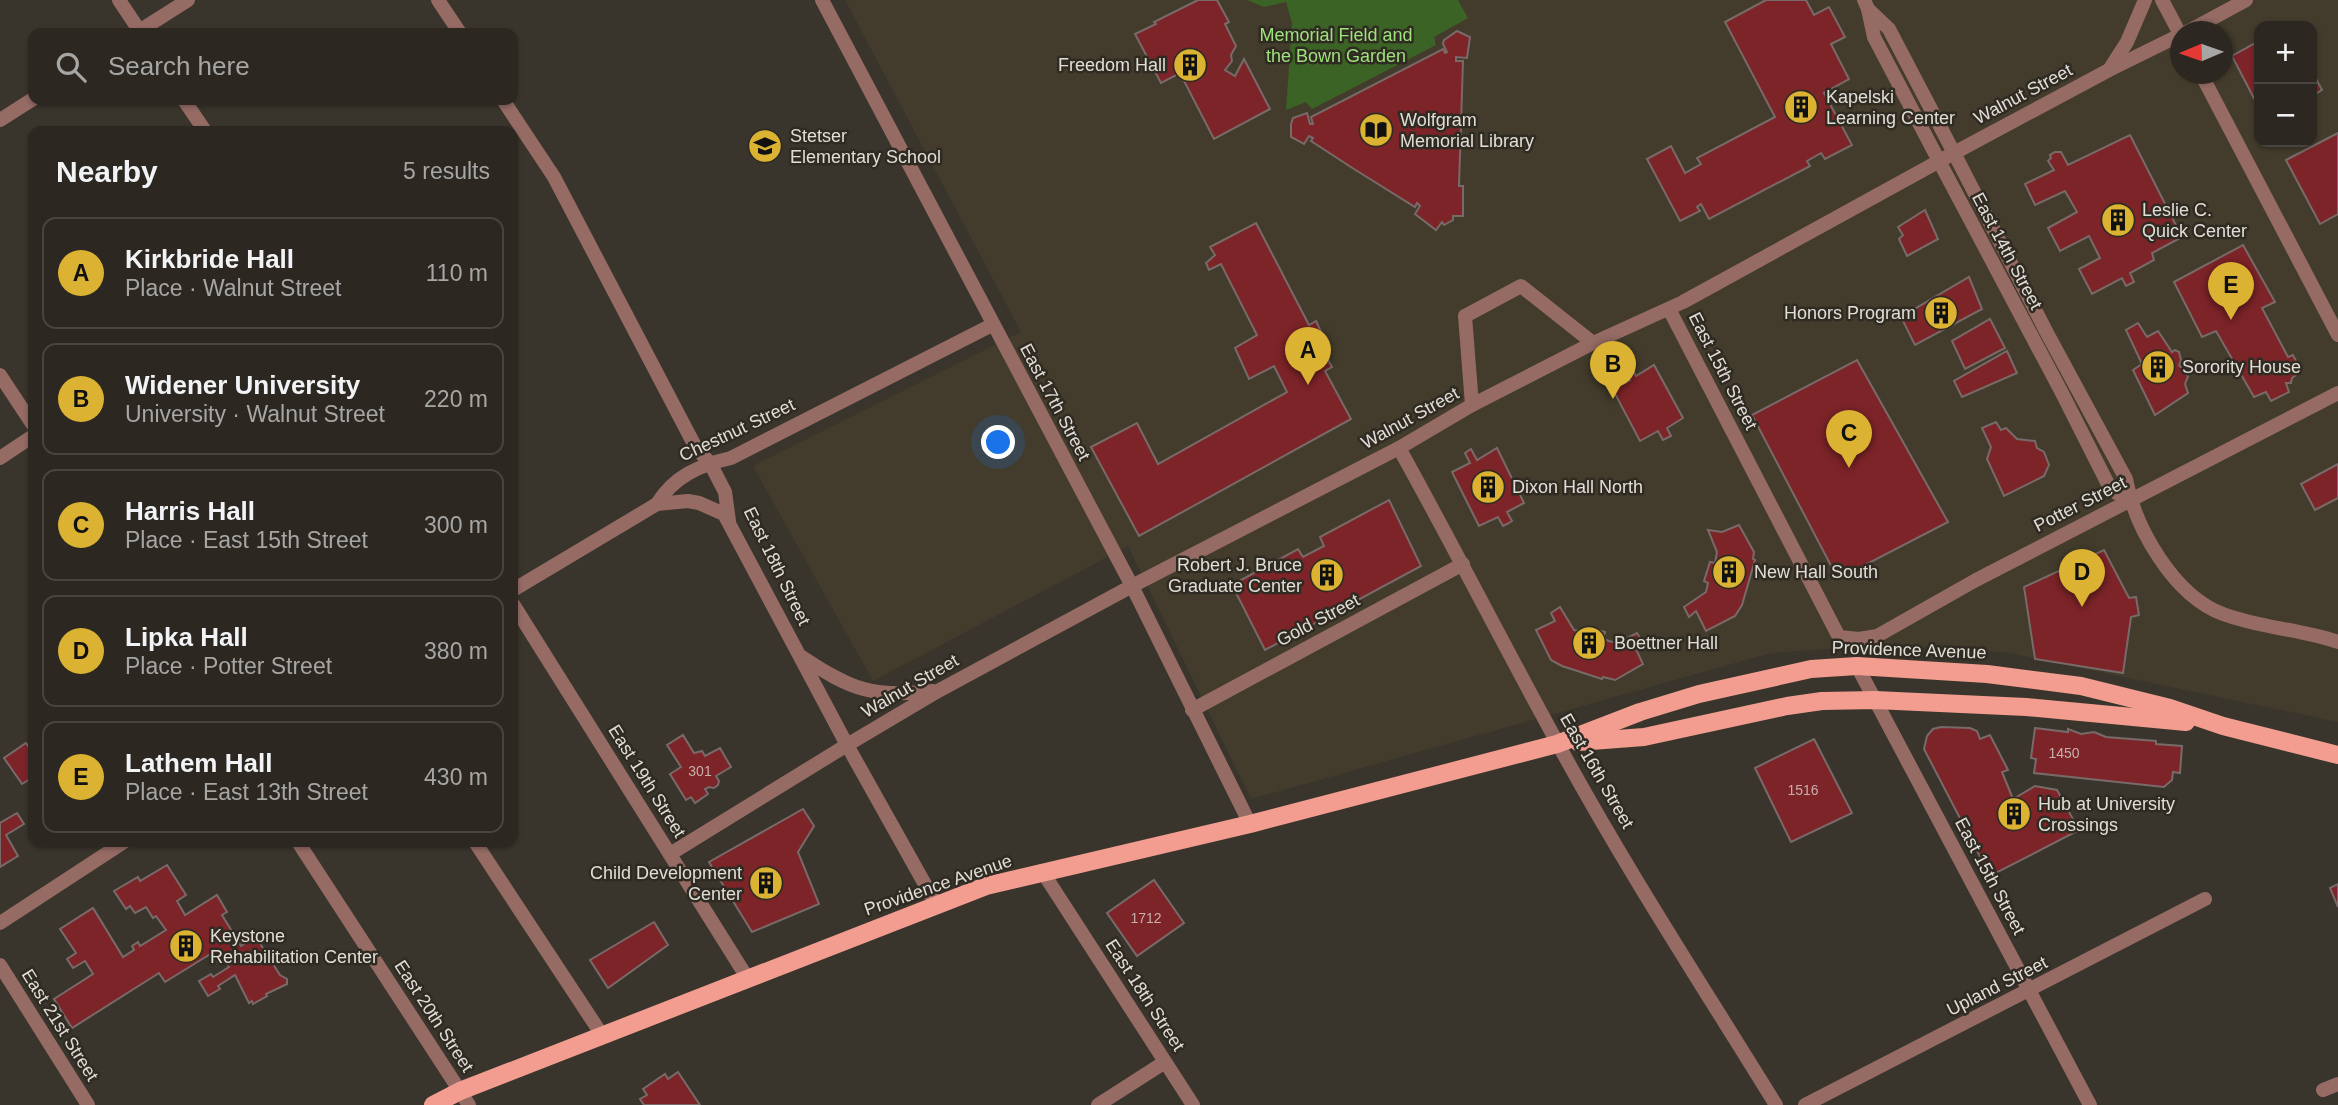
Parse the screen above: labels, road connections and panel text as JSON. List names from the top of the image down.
{
  "streets": {
    "main road": ["Providence Avenue"],
    "street": [
      "Walnut Street",
      "East 14th Street",
      "East 15th Street",
      "East 17th Street",
      "Chestnut Street",
      "Potter Street",
      "East 18th Street",
      "Gold Street",
      "East 16th Street",
      "East 19th Street",
      "Upland Street",
      "East 20th Street",
      "East 21st Street"
    ]
  },
  "crossings": [
    ["Walnut Street", "East 14th Street"],
    ["Walnut Street", "East 15th Street"],
    ["Walnut Street", "East 17th Street"],
    ["Walnut Street", "East 18th Street"],
    ["Walnut Street", "East 16th Street"],
    ["Walnut Street", "East 19th Street"],
    ["East 14th Street", "Potter Street"],
    ["East 15th Street", "Potter Street"],
    ["East 15th Street", "Providence Avenue"],
    ["East 15th Street", "Upland Street"],
    ["East 17th Street", "Chestnut Street"],
    ["East 17th Street", "Gold Street"],
    ["East 17th Street", "Providence Avenue"],
    ["Chestnut Street", "East 18th Street"],
    ["East 18th Street", "Providence Avenue"],
    ["Gold Street", "East 16th Street"],
    ["Providence Avenue", "East 16th Street"],
    ["Providence Avenue", "East 19th Street"],
    ["Providence Avenue", "East 20th Street"]
  ],
  "parks": ["Memorial Field and the Bown Garden"],
  "places": {
    "building": [
      "Freedom Hall",
      "Kapelski Learning Center",
      "Leslie C. Quick Center",
      "Honors Program",
      "Sorority House",
      "Dixon Hall North",
      "New Hall South",
      "Robert J. Bruce Graduate Center",
      "Boettner Hall",
      "Hub at University Crossings",
      "Child Development Center",
      "Keystone Rehabilitation Center"
    ],
    "library": ["Wolfgram Memorial Library"],
    "school or university": ["Stetser Elementary School"]
  },
  "house_numbers": [
    "1450",
    "301",
    "1516",
    "1712"
  ],
  "north": "left",
  "page": {
    "map_buttons": ["+", "−"],
    "search": "Search here",
    "heading": ["Nearby", "5 results"],
    "list": [
      {
        "mark": "A",
        "name": "Kirkbride Hall",
        "note": "Place · Walnut Street",
        "value": "110 m"
      },
      {
        "mark": "B",
        "name": "Widener University",
        "note": "University · Walnut Street",
        "value": "220 m"
      },
      {
        "mark": "C",
        "name": "Harris Hall",
        "note": "Place · East 15th Street",
        "value": "300 m"
      },
      {
        "mark": "D",
        "name": "Lipka Hall",
        "note": "Place · Potter Street",
        "value": "380 m"
      },
      {
        "mark": "E",
        "name": "Lathem Hall",
        "note": "Place · East 13th Street",
        "value": "430 m"
      }
    ],
    "pins": [
      "E",
      "A",
      "B",
      "C",
      "D"
    ]
  }
}
